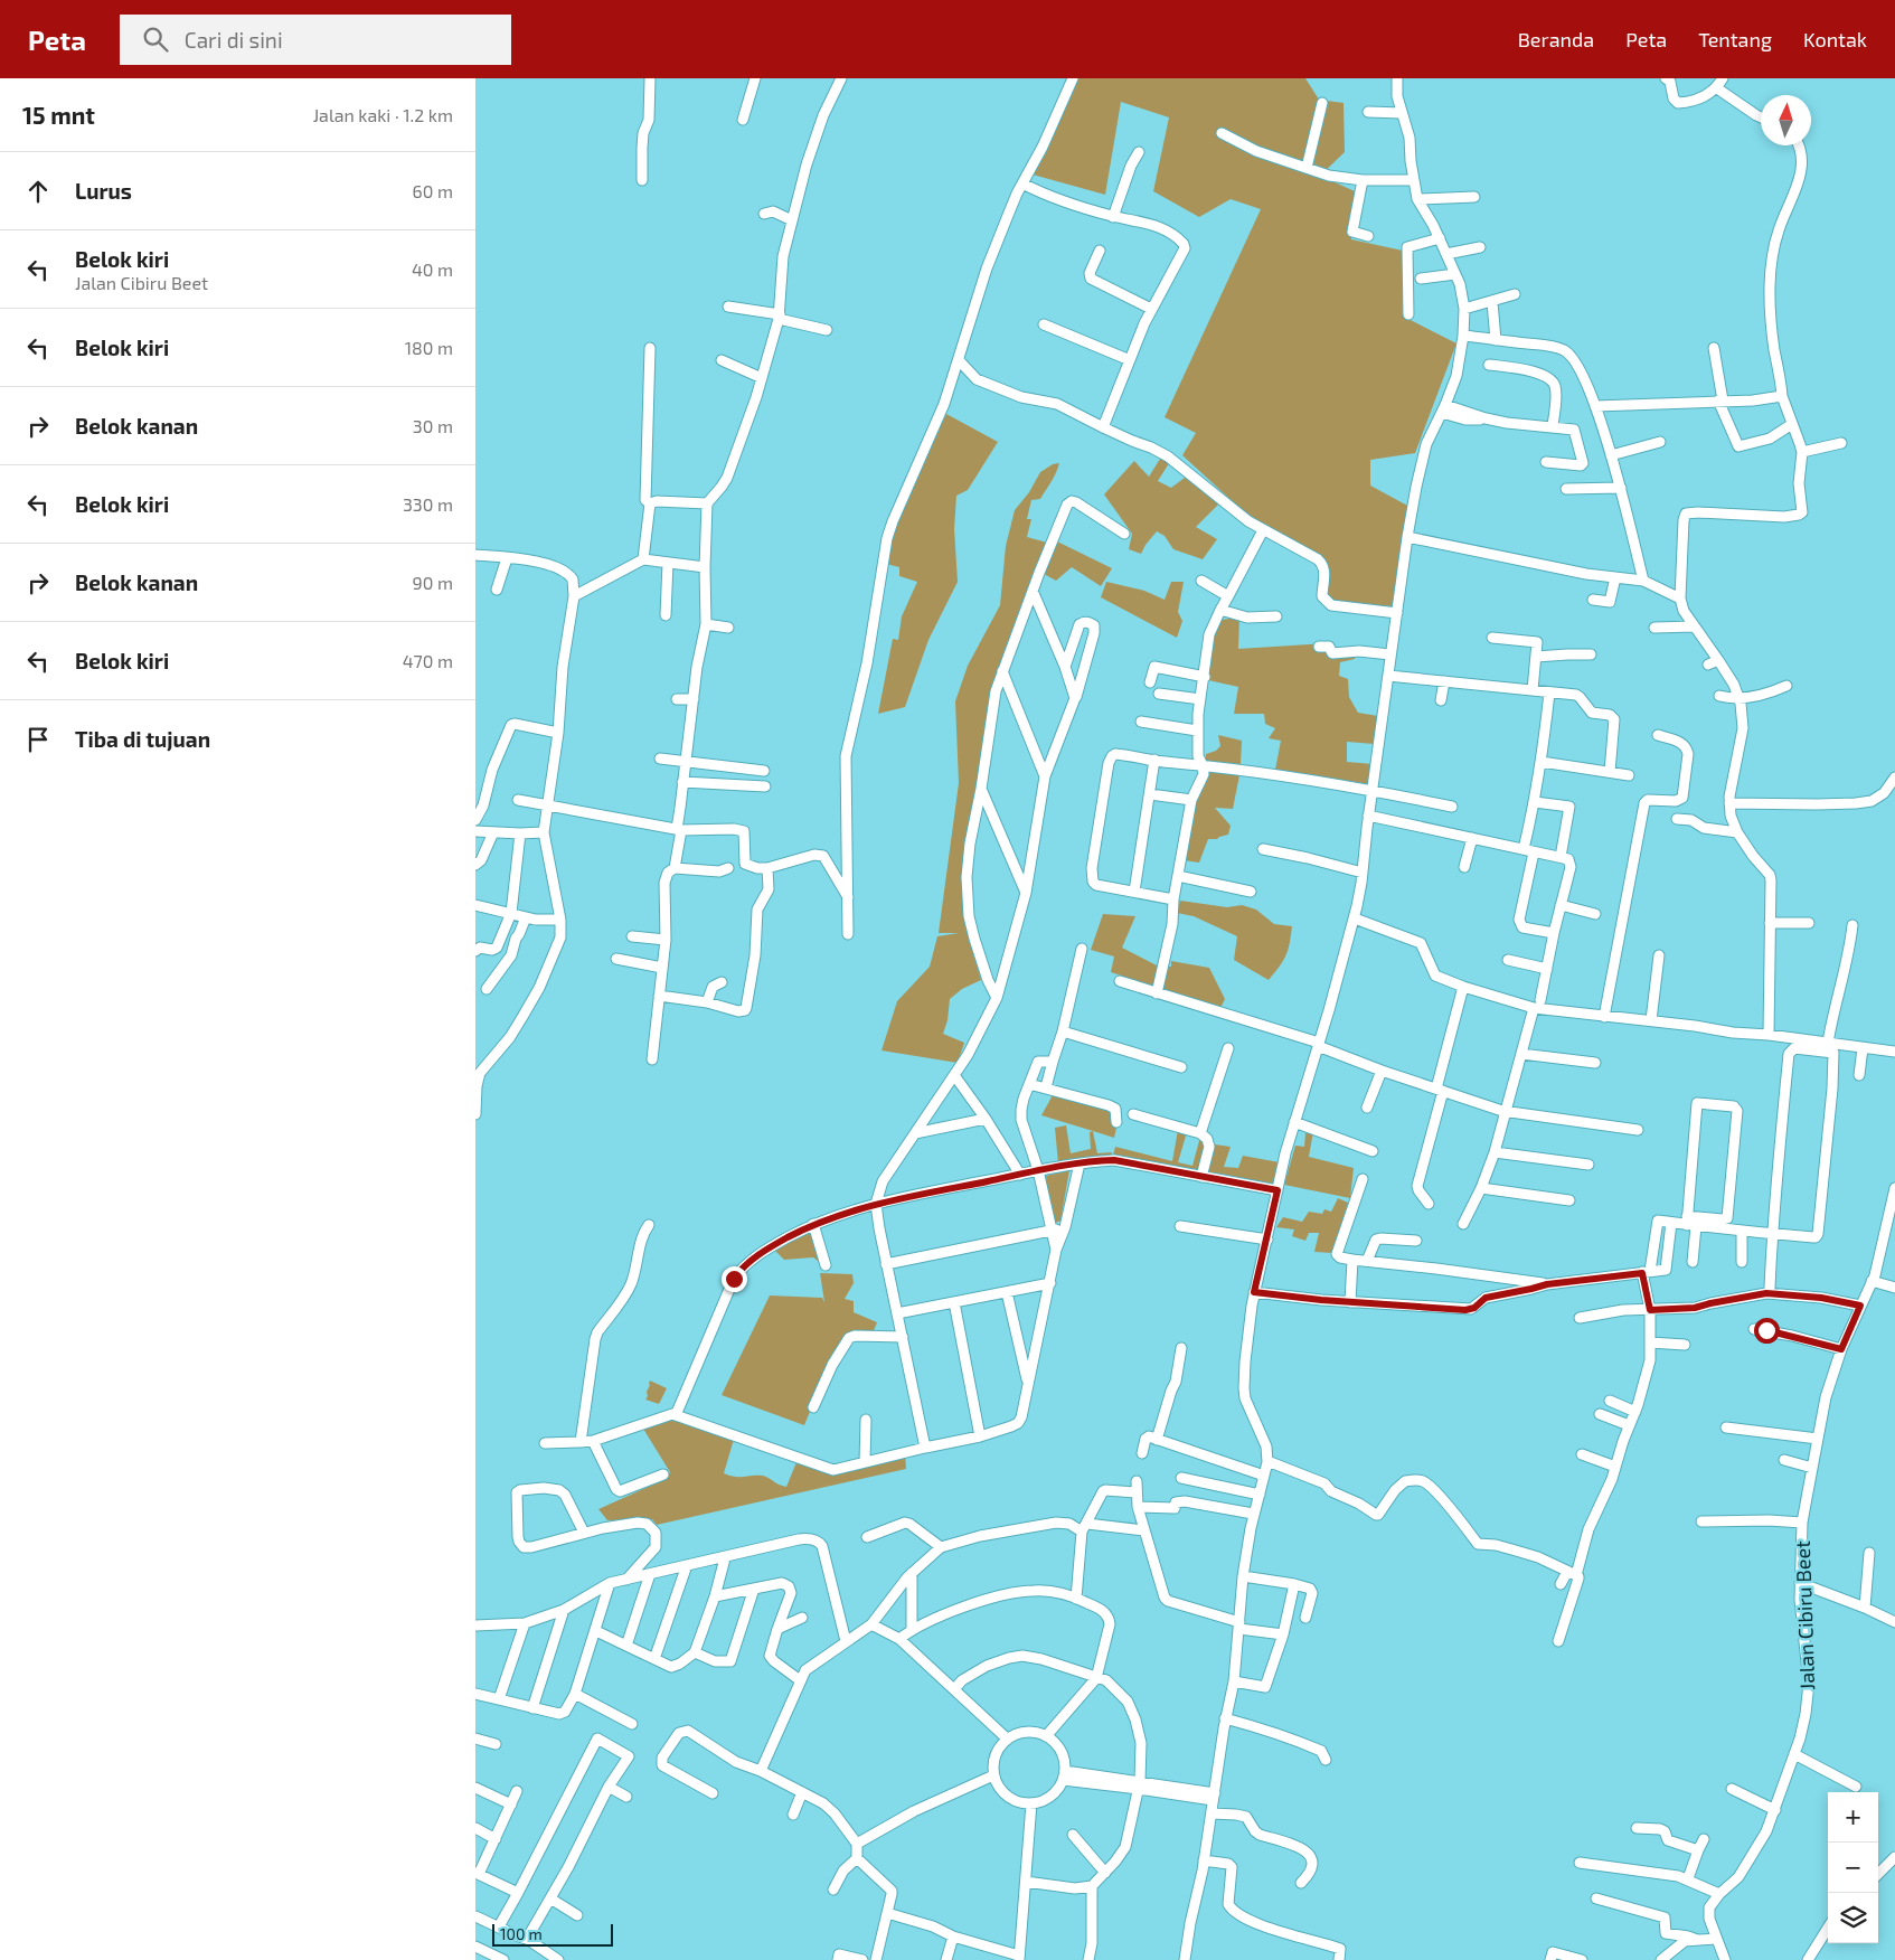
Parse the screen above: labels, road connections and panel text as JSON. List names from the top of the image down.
{
  "streets": {
    "street": ["Jalan Cibiru Beet"]
  },
  "scale_bar": "100 m",
  "north": "top",
  "page": {
    "header": "Peta",
    "search": "Cari di sini",
    "nav": [
      "Beranda",
      "Peta",
      "Tentang",
      "Kontak"
    ],
    "heading": ["15 mnt", "Jalan kaki · 1.2 km"],
    "list": [
      ["Lurus", "60 m"],
      ["Belok kiri", "Jalan Cibiru Beet", "40 m"],
      ["Belok kiri", "180 m"],
      ["Belok kanan", "30 m"],
      ["Belok kiri", "330 m"],
      ["Belok kanan", "90 m"],
      ["Belok kiri", "470 m"],
      "Tiba di tujuan"
    ],
    "map_buttons": ["+", "−"],
    "scale": "100 m"
  }
}
